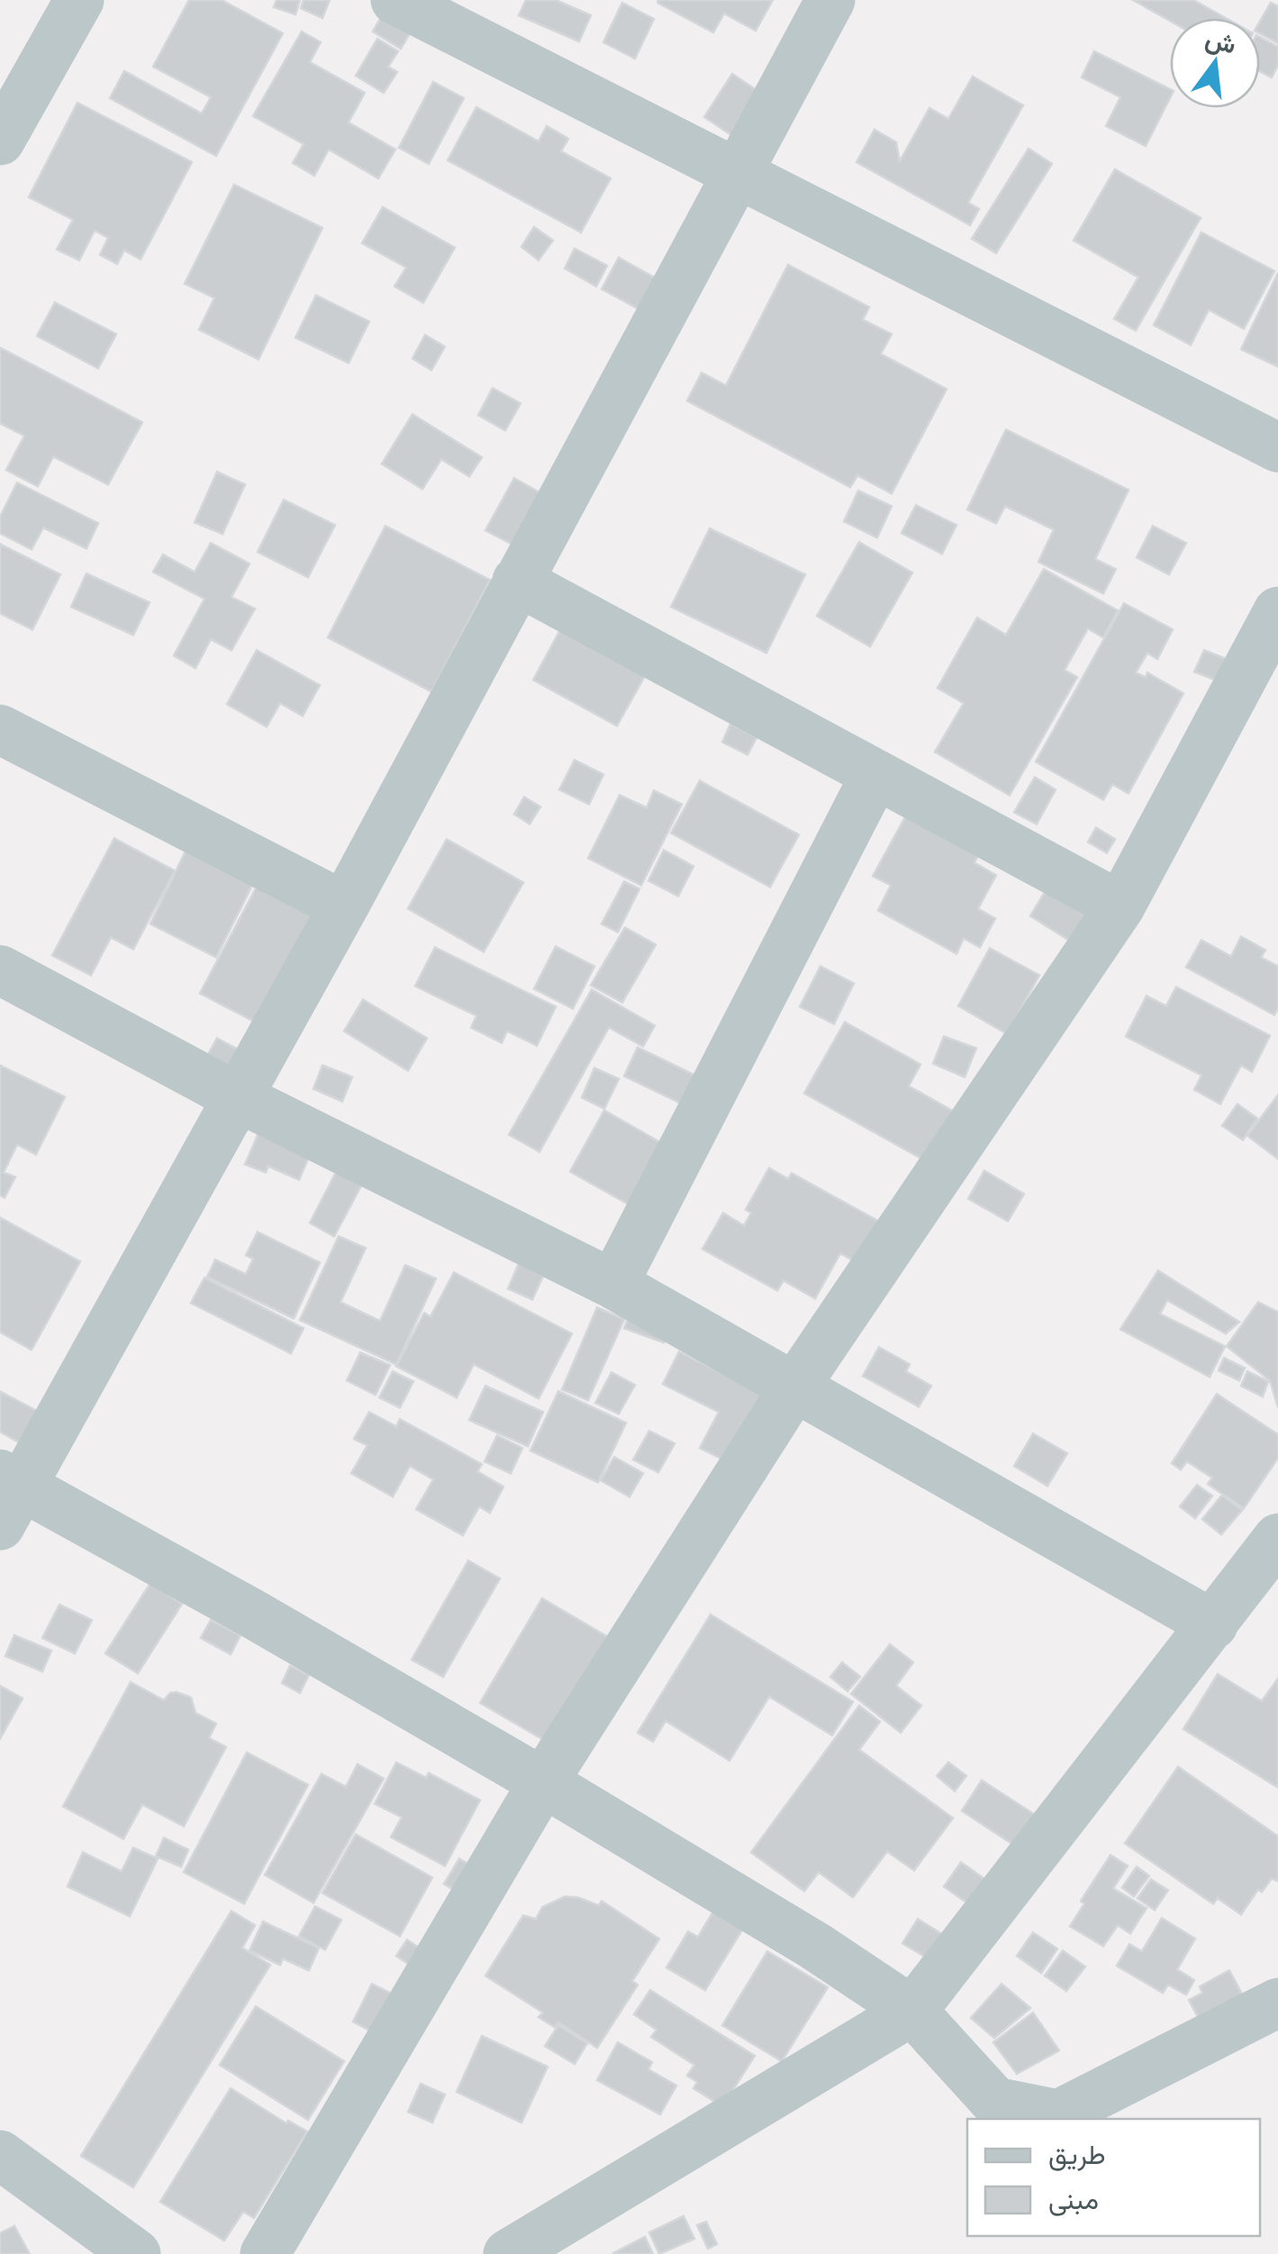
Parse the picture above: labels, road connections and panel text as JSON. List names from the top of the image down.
{
  "legend": ["طريق", "مبنى"],
  "north": "top"
}
